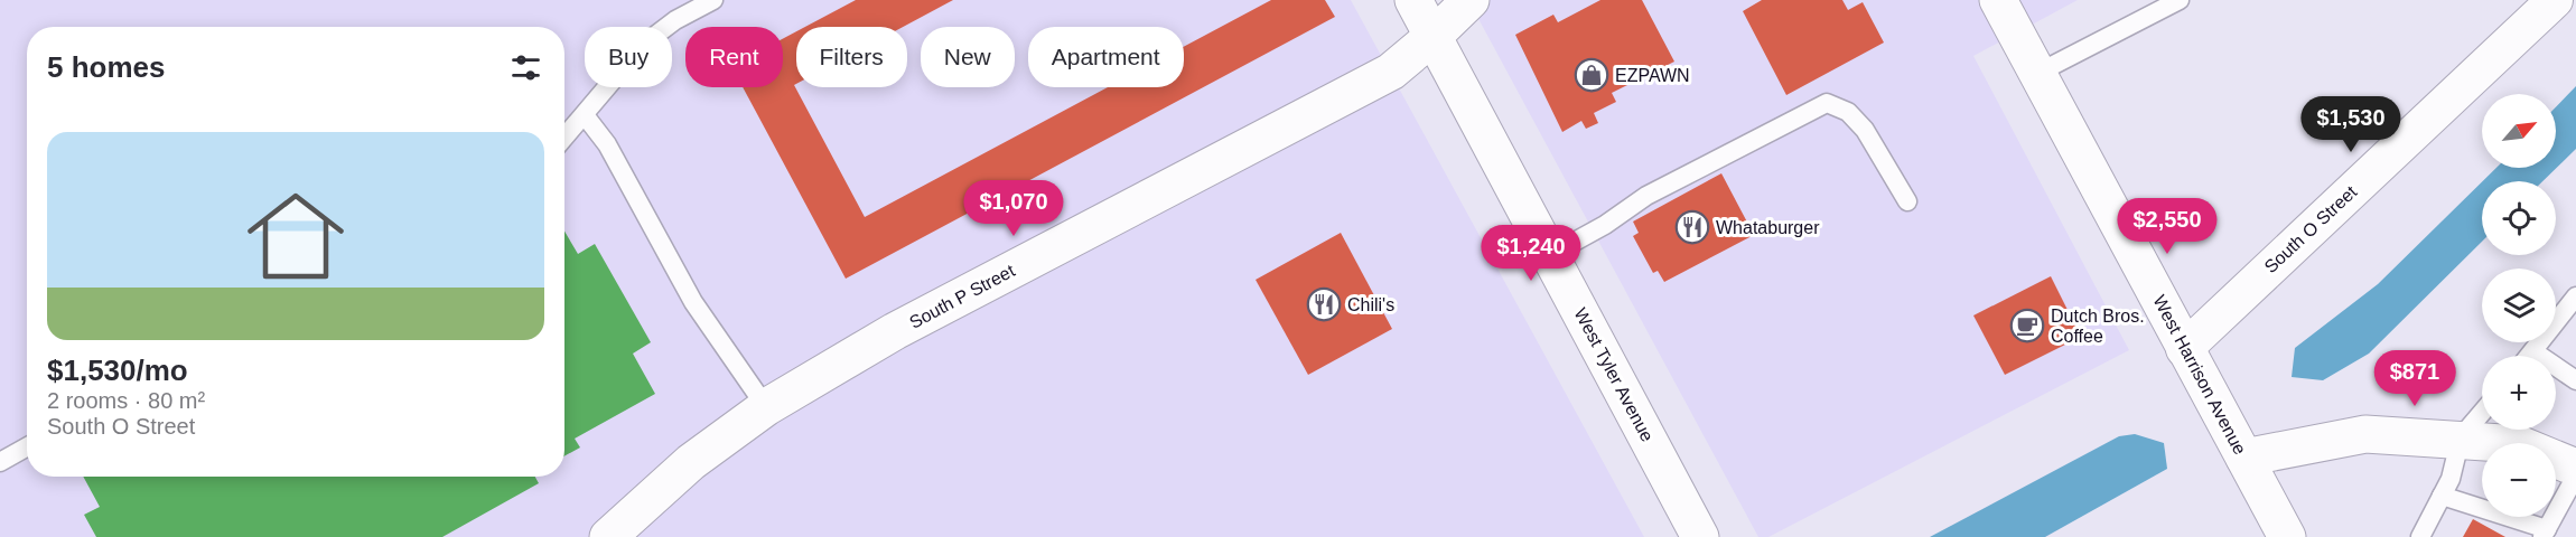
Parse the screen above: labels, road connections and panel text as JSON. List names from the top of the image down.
{
  "streets": {
    "street": [
      "South O Street",
      "South P Street",
      "West Tyler Avenue",
      "West Harrison Avenue"
    ]
  },
  "crossings": [
    ["South O Street", "West Harrison Avenue"],
    ["South P Street", "West Tyler Avenue"]
  ],
  "places": {
    "shop": ["EZPAWN"],
    "restaurant": ["Whataburger", "Chili's"],
    "cafe": ["Dutch Bros. Coffee"]
  },
  "north": "top right",
  "page": {
    "chip": [
      "Buy",
      "Rent",
      "Filters",
      "New",
      "Apartment"
    ],
    "heading": "5 homes",
    "map_buttons": ["+", "−"],
    "price": [
      "$1,530",
      "$1,070",
      "$2,550",
      "$1,240",
      "$871"
    ],
    "list": [
      {
        "name": "$1,530/mo",
        "note": "2 rooms · 80 m² · South O Street"
      }
    ]
  }
}
